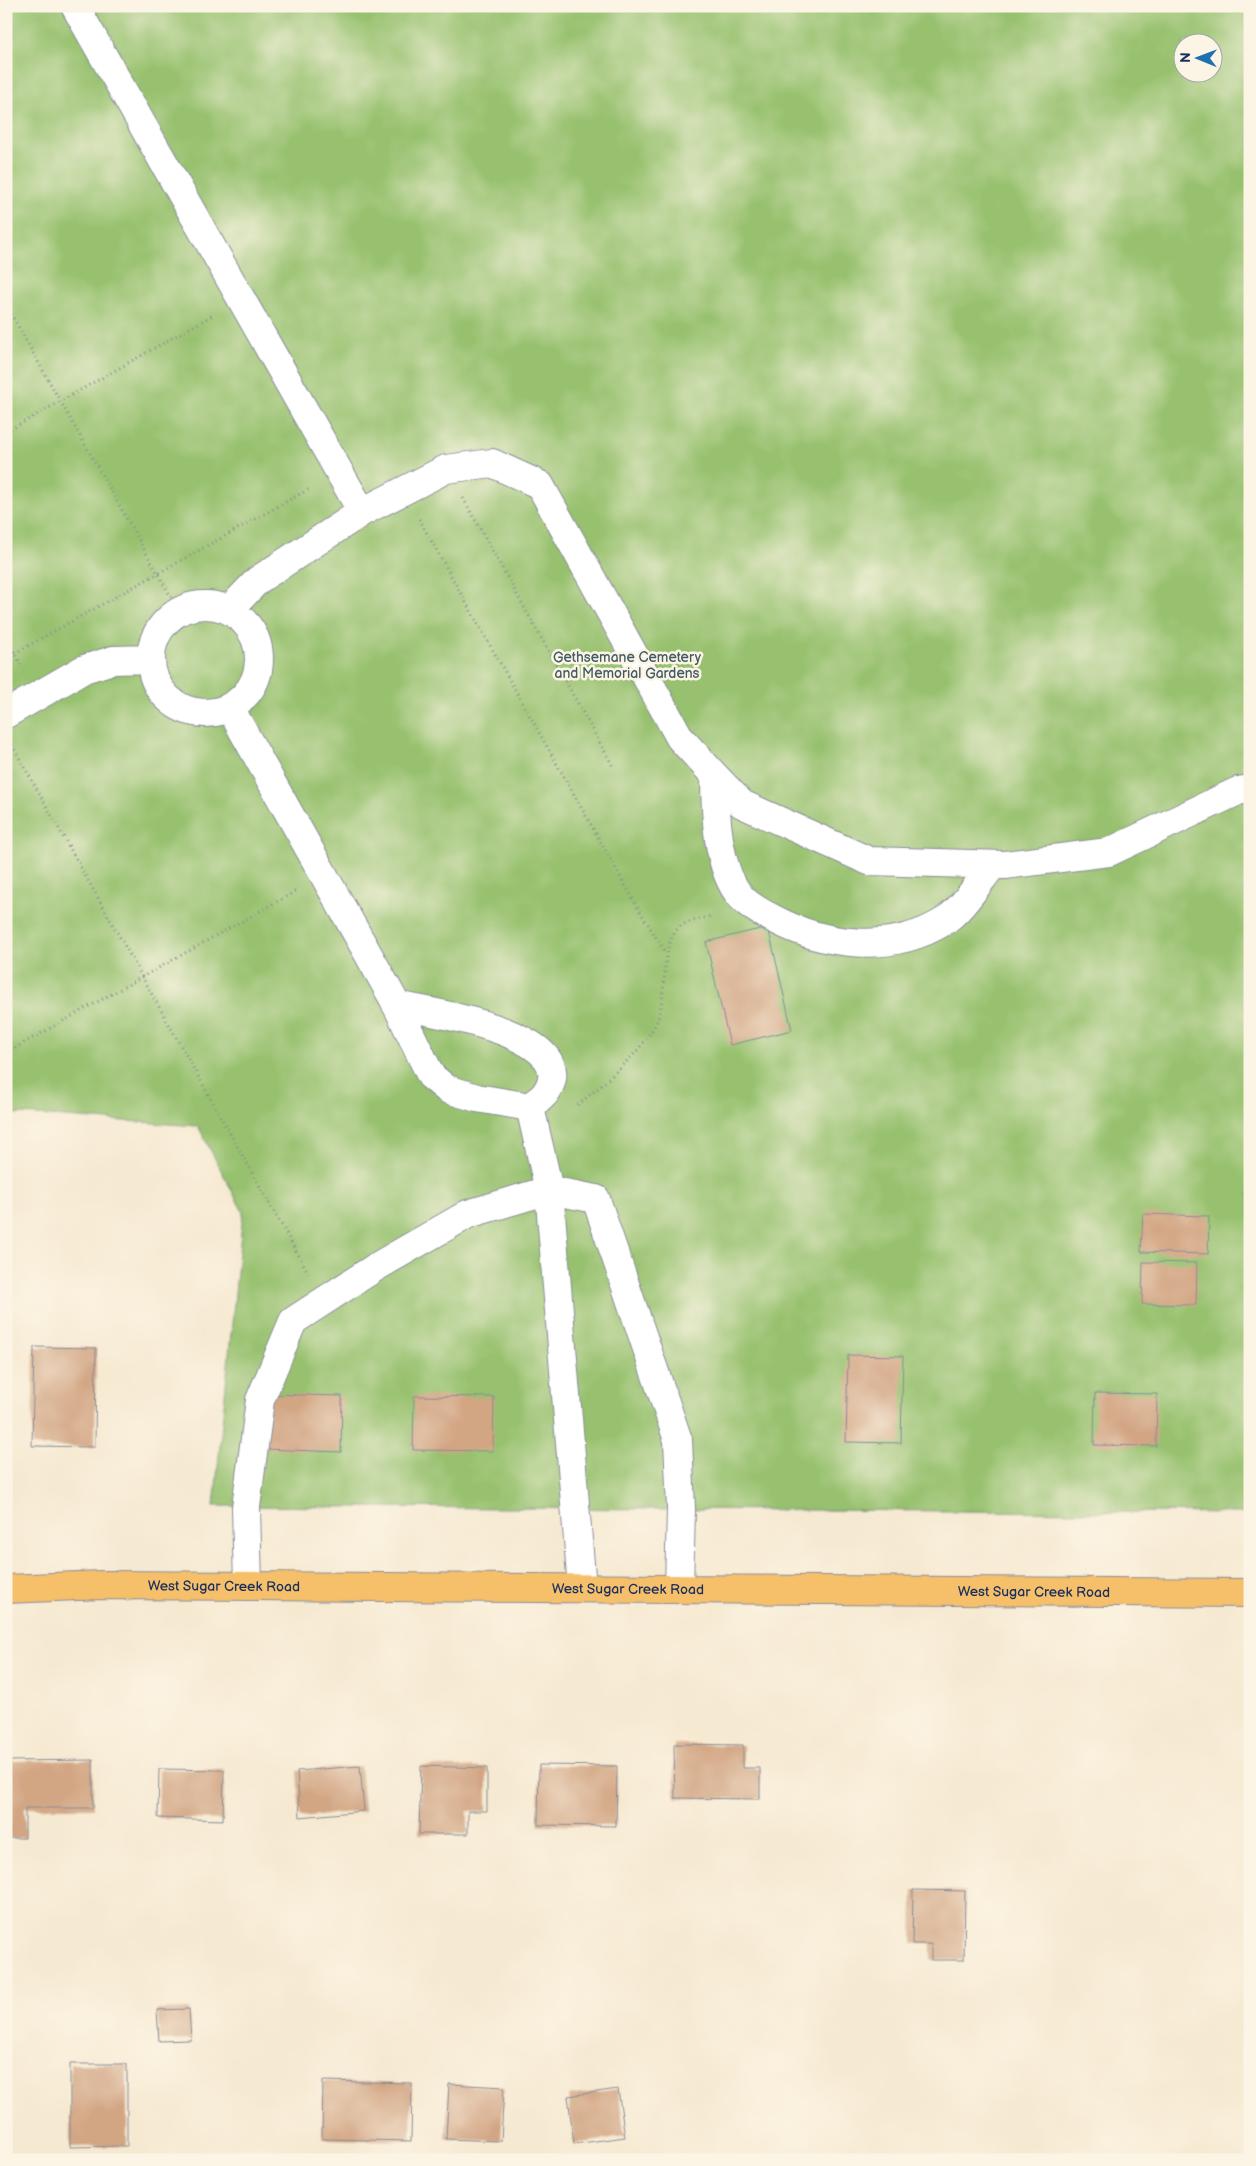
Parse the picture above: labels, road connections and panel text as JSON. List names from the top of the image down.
{
  "streets": {
    "main road": ["West Sugar Creek Road"]
  },
  "parks": ["Gethsemane Cemetery and Memorial Gardens"],
  "north": "left"
}
